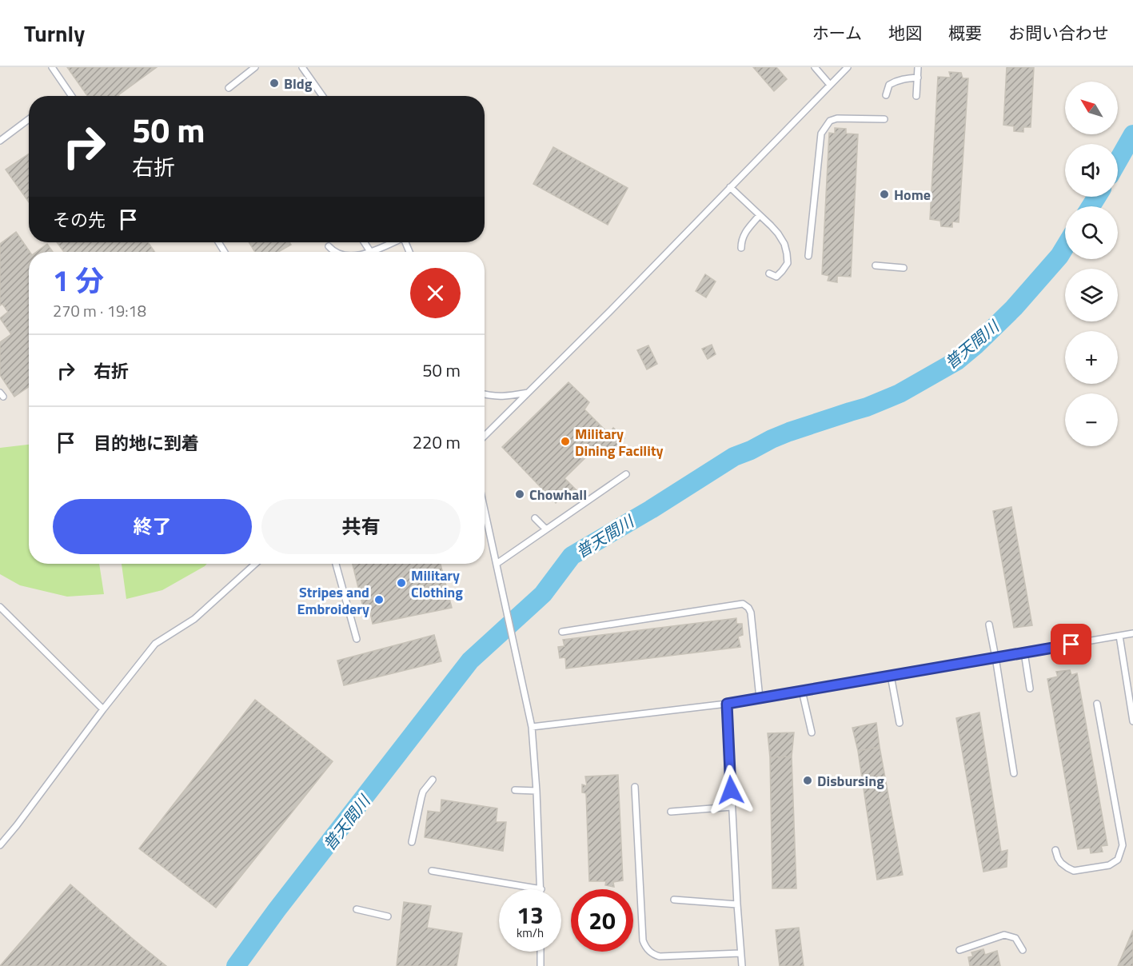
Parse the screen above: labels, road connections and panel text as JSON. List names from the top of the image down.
{
  "water": ["普天間川"],
  "places": [
    "Bldg",
    "Home",
    "Military Dining Facility",
    "Chowhall",
    "Military Clothing",
    "Stripes and Embroidery",
    "Disbursing"
  ],
  "north": "top left",
  "page": {
    "header": "Turnly",
    "nav": [
      "ホーム",
      "地図",
      "概要",
      "お問い合わせ"
    ],
    "map_buttons": ["+", "−"],
    "turn": ["50 m", "右折"],
    "then": "その先",
    "heading": ["1 分", "270 m · 19:18"],
    "list": [
      {
        "name": "右折",
        "value": "50 m"
      },
      {
        "name": "目的地に到着",
        "value": "220 m"
      }
    ],
    "buttons": ["終了", "共有"],
    "speed": "13 km/h",
    "limit": "20"
  }
}
